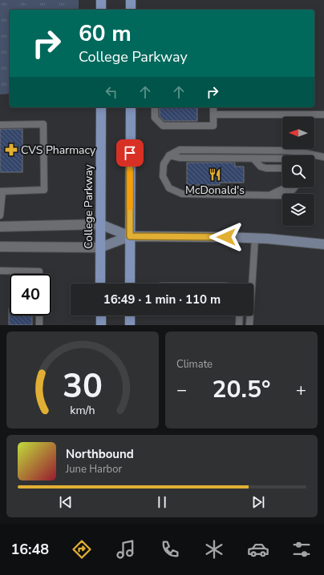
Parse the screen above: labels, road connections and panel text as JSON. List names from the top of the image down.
{
  "streets": {
    "main road": ["College Parkway"]
  },
  "places": {
    "pharmacy": ["CVS Pharmacy"],
    "restaurant": ["McDonald's"]
  },
  "north": "left",
  "page": {
    "turn": ["60 m", "College Parkway"],
    "limit": "40",
    "trip": "16:49 · 1 min · 110 m",
    "tile": "Climate",
    "heat": ["−", "20.5°", "+"],
    "song": ["Northbound", "June Harbor"],
    "tabs": "16:48",
    "gauge": ["30", "km/h"]
  }
}
